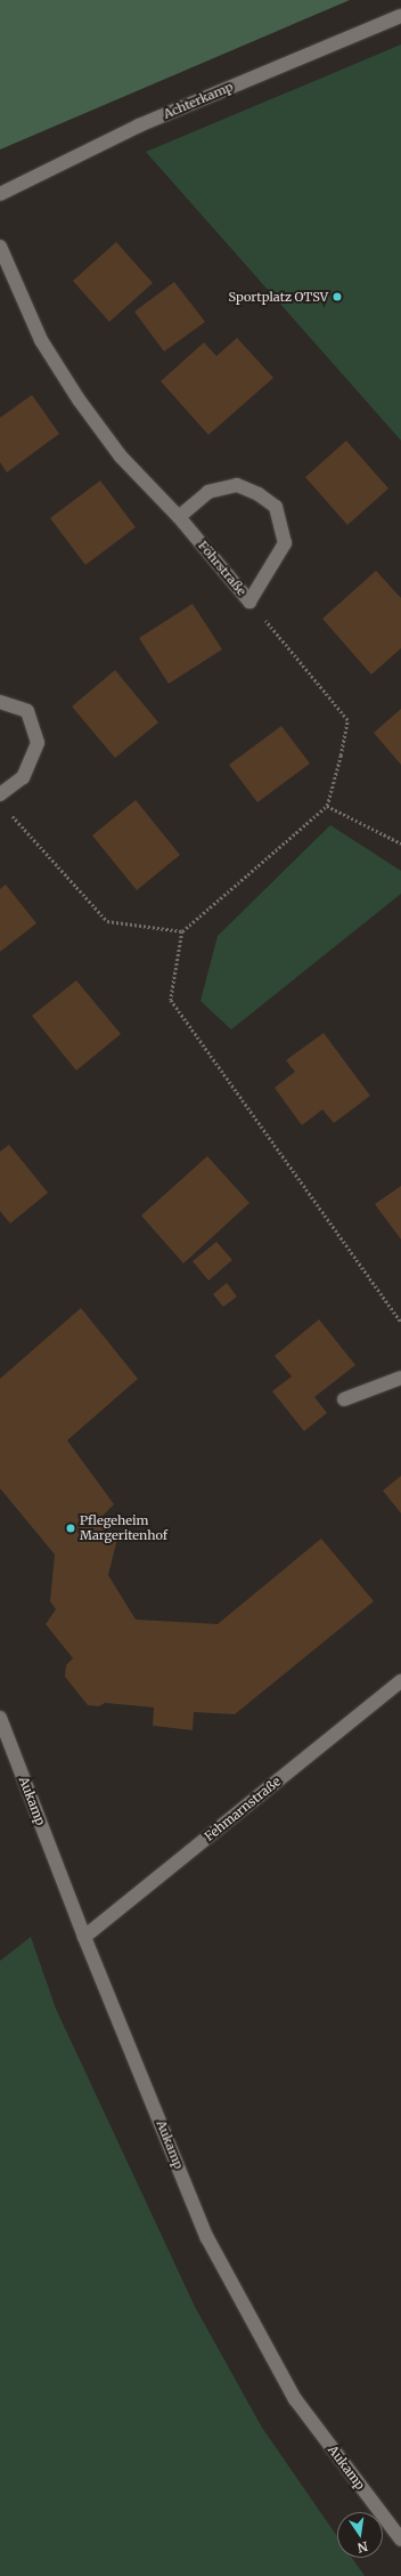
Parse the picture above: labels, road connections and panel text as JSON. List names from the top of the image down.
{
  "streets": {
    "street": [
      "Achterkamp",
      "Föhrstraße",
      "Aukamp",
      "Fehmarnstraße"
    ]
  },
  "crossings": [
    ["Aukamp", "Fehmarnstraße"]
  ],
  "places": ["Sportplatz OTSV", "Pflegeheim Margeritenhof"],
  "north": "bottom"
}
